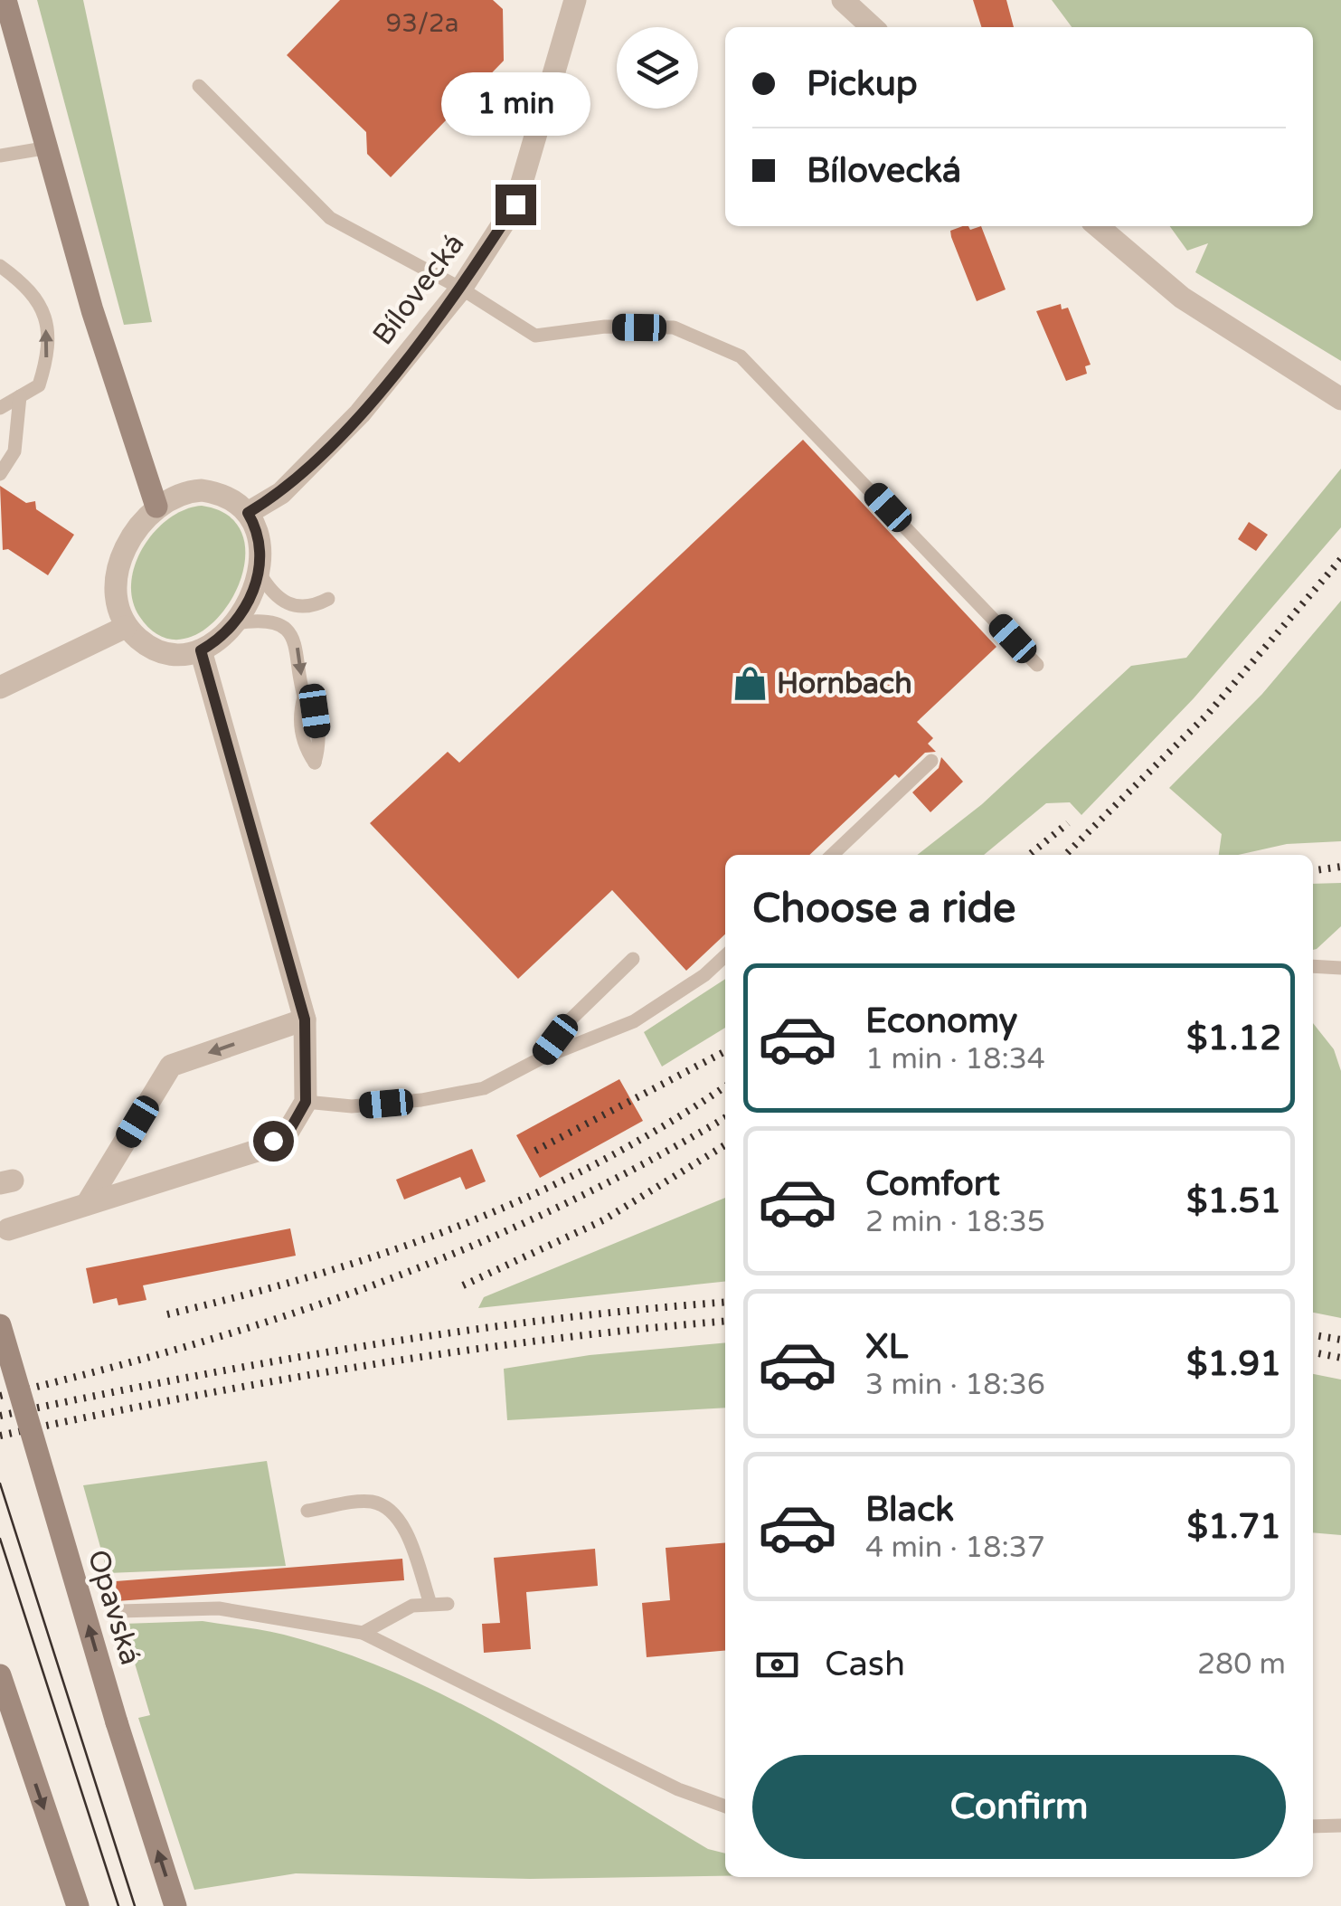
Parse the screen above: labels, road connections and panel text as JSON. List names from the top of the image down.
{
  "streets": {
    "main road": ["Opavská"],
    "street": ["Bílovecká"]
  },
  "places": {
    "shop": ["Hornbach"]
  },
  "house_numbers": ["93/2a"],
  "page": {
    "banner": ["Pickup", "Bílovecká"],
    "bubble": "1 min",
    "heading": "Choose a ride",
    "list": [
      {
        "name": "Economy",
        "note": "1 min · 18:34",
        "value": "$1.12"
      },
      {
        "name": "Comfort",
        "note": "2 min · 18:35",
        "value": "$1.51"
      },
      {
        "name": "XL",
        "note": "3 min · 18:36",
        "value": "$1.91"
      },
      {
        "name": "Black",
        "note": "4 min · 18:37",
        "value": "$1.71"
      }
    ],
    "pay": ["Cash", "280 m"],
    "buttons": "Confirm"
  }
}
